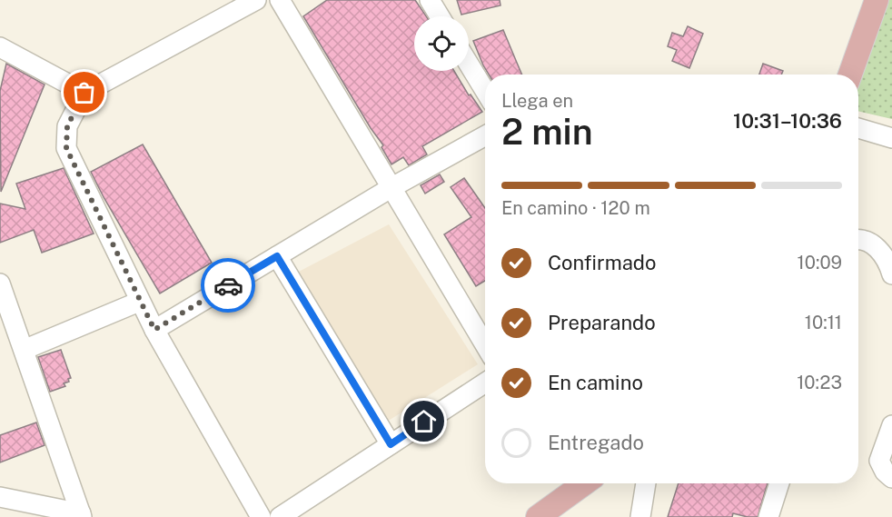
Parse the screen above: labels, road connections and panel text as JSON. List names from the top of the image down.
{
  "page": {
    "heading": ["2 min", "Llega en", "10:31–10:36"],
    "bar": "En camino · 120 m",
    "list": [
      ["Confirmado", "10:09"],
      ["Preparando", "10:11"],
      ["En camino", "10:23"],
      "Entregado"
    ]
  }
}
